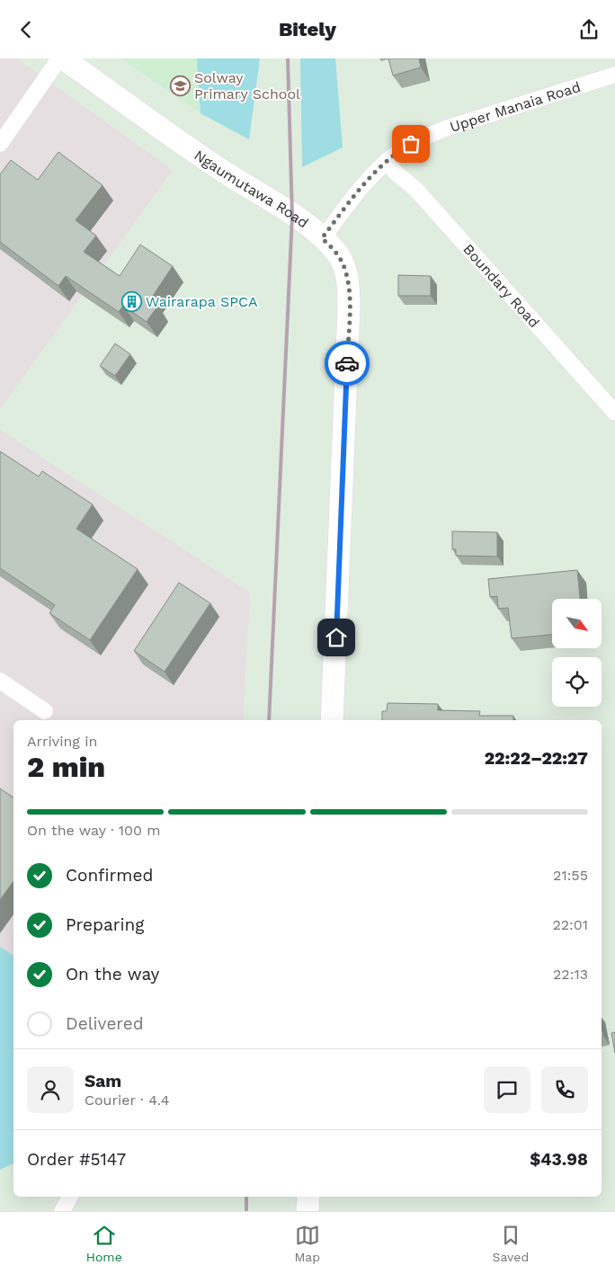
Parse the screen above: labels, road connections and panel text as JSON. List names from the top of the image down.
{
  "streets": {
    "main road": ["Ngaumutawa Road"],
    "street": ["Upper Manaia Road", "Boundary Road"]
  },
  "crossings": [
    ["Upper Manaia Road", "Ngaumutawa Road"],
    ["Upper Manaia Road", "Boundary Road"]
  ],
  "places": {
    "school or university": ["Solway Primary School"],
    "building": ["Wairarapa SPCA"]
  },
  "north": "bottom right",
  "page": {
    "header": "Bitely",
    "heading": ["2 min", "Arriving in", "22:22–22:27"],
    "panel": [
      "Sam",
      "Courier · 4.4",
      "Order #5147",
      "$43.98"
    ],
    "bar": "On the way · 100 m",
    "list": [
      ["Confirmed", "21:55"],
      ["Preparing", "22:01"],
      ["On the way", "22:13"],
      "Delivered"
    ],
    "tabs": ["Home", "Map", "Saved"]
  }
}
